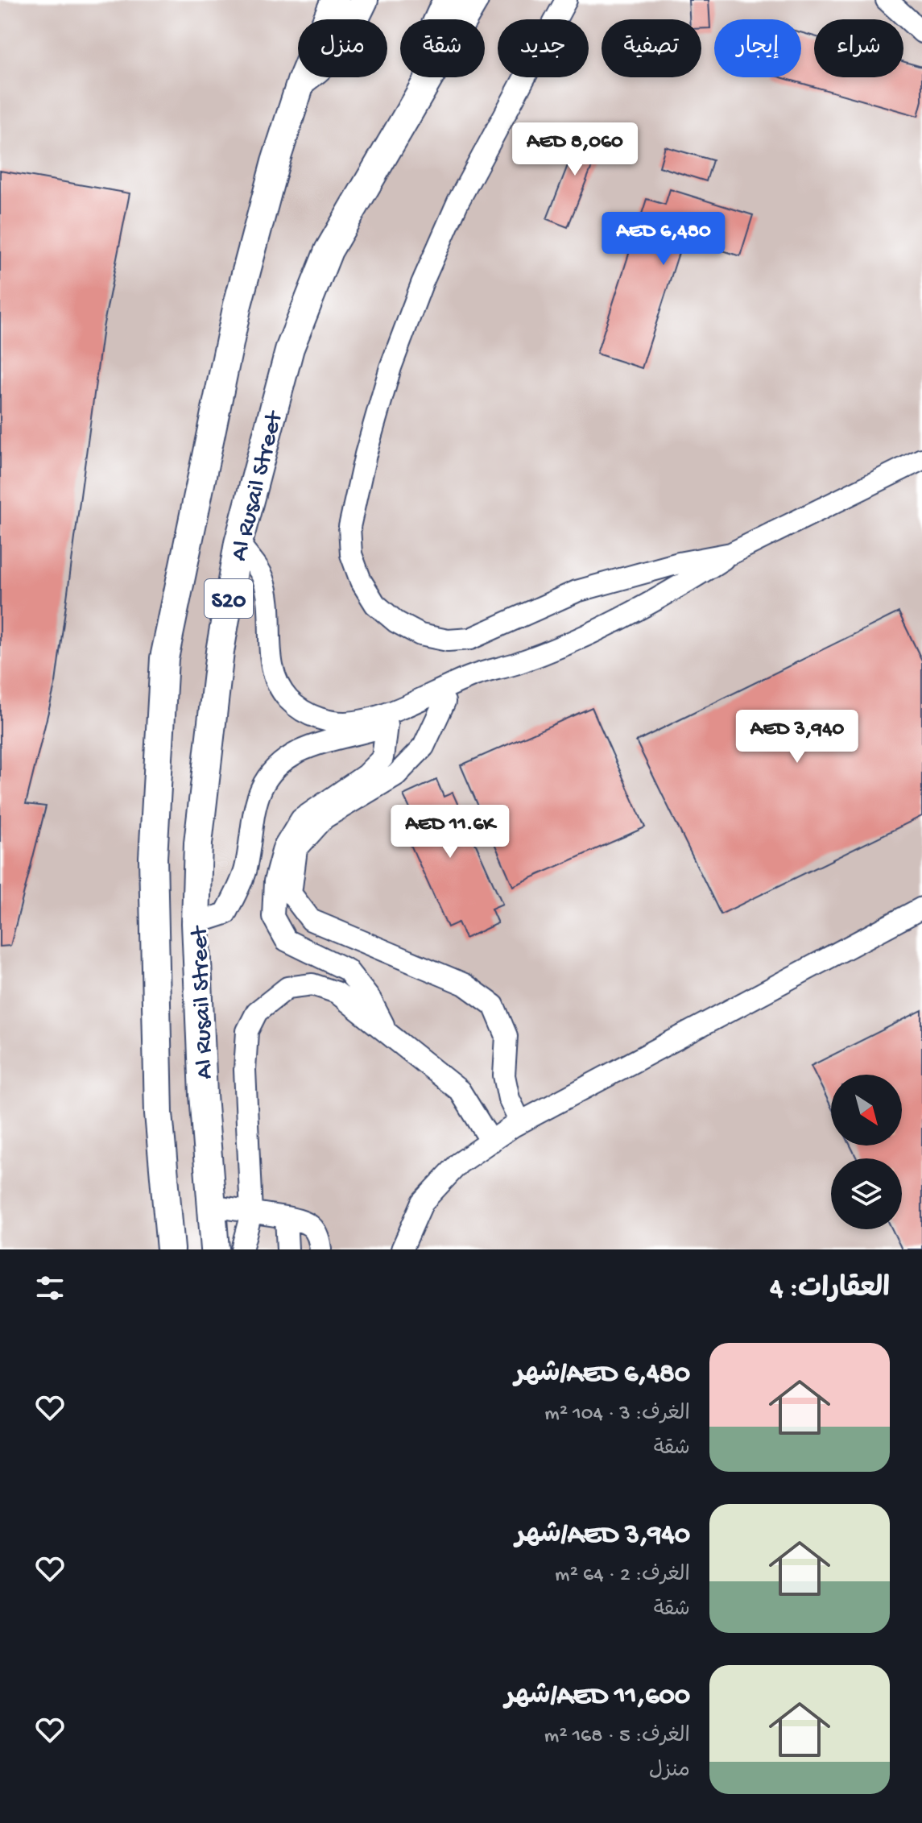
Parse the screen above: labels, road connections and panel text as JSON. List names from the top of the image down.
{
  "streets": {
    "main road": ["Al Rusail Street", "S20"]
  },
  "north": "bottom right",
  "page": {
    "chip": [
      "شراء",
      "إيجار",
      "تصفية",
      "جديد",
      "شقة",
      "منزل"
    ],
    "price": [
      "AED 8,060",
      "AED 6,480",
      "AED 3,940",
      "AED 11.6K"
    ],
    "heading": "العقارات: 4",
    "list": [
      {
        "name": "AED 6,480/شهر",
        "note": "الغرف: 3 · 104 m² · شقة"
      },
      {
        "name": "AED 3,940/شهر",
        "note": "الغرف: 2 · 64 m² · شقة"
      },
      {
        "name": "AED 11,600/شهر",
        "note": "الغرف: 5 · 168 m² · منزل"
      }
    ]
  }
}
